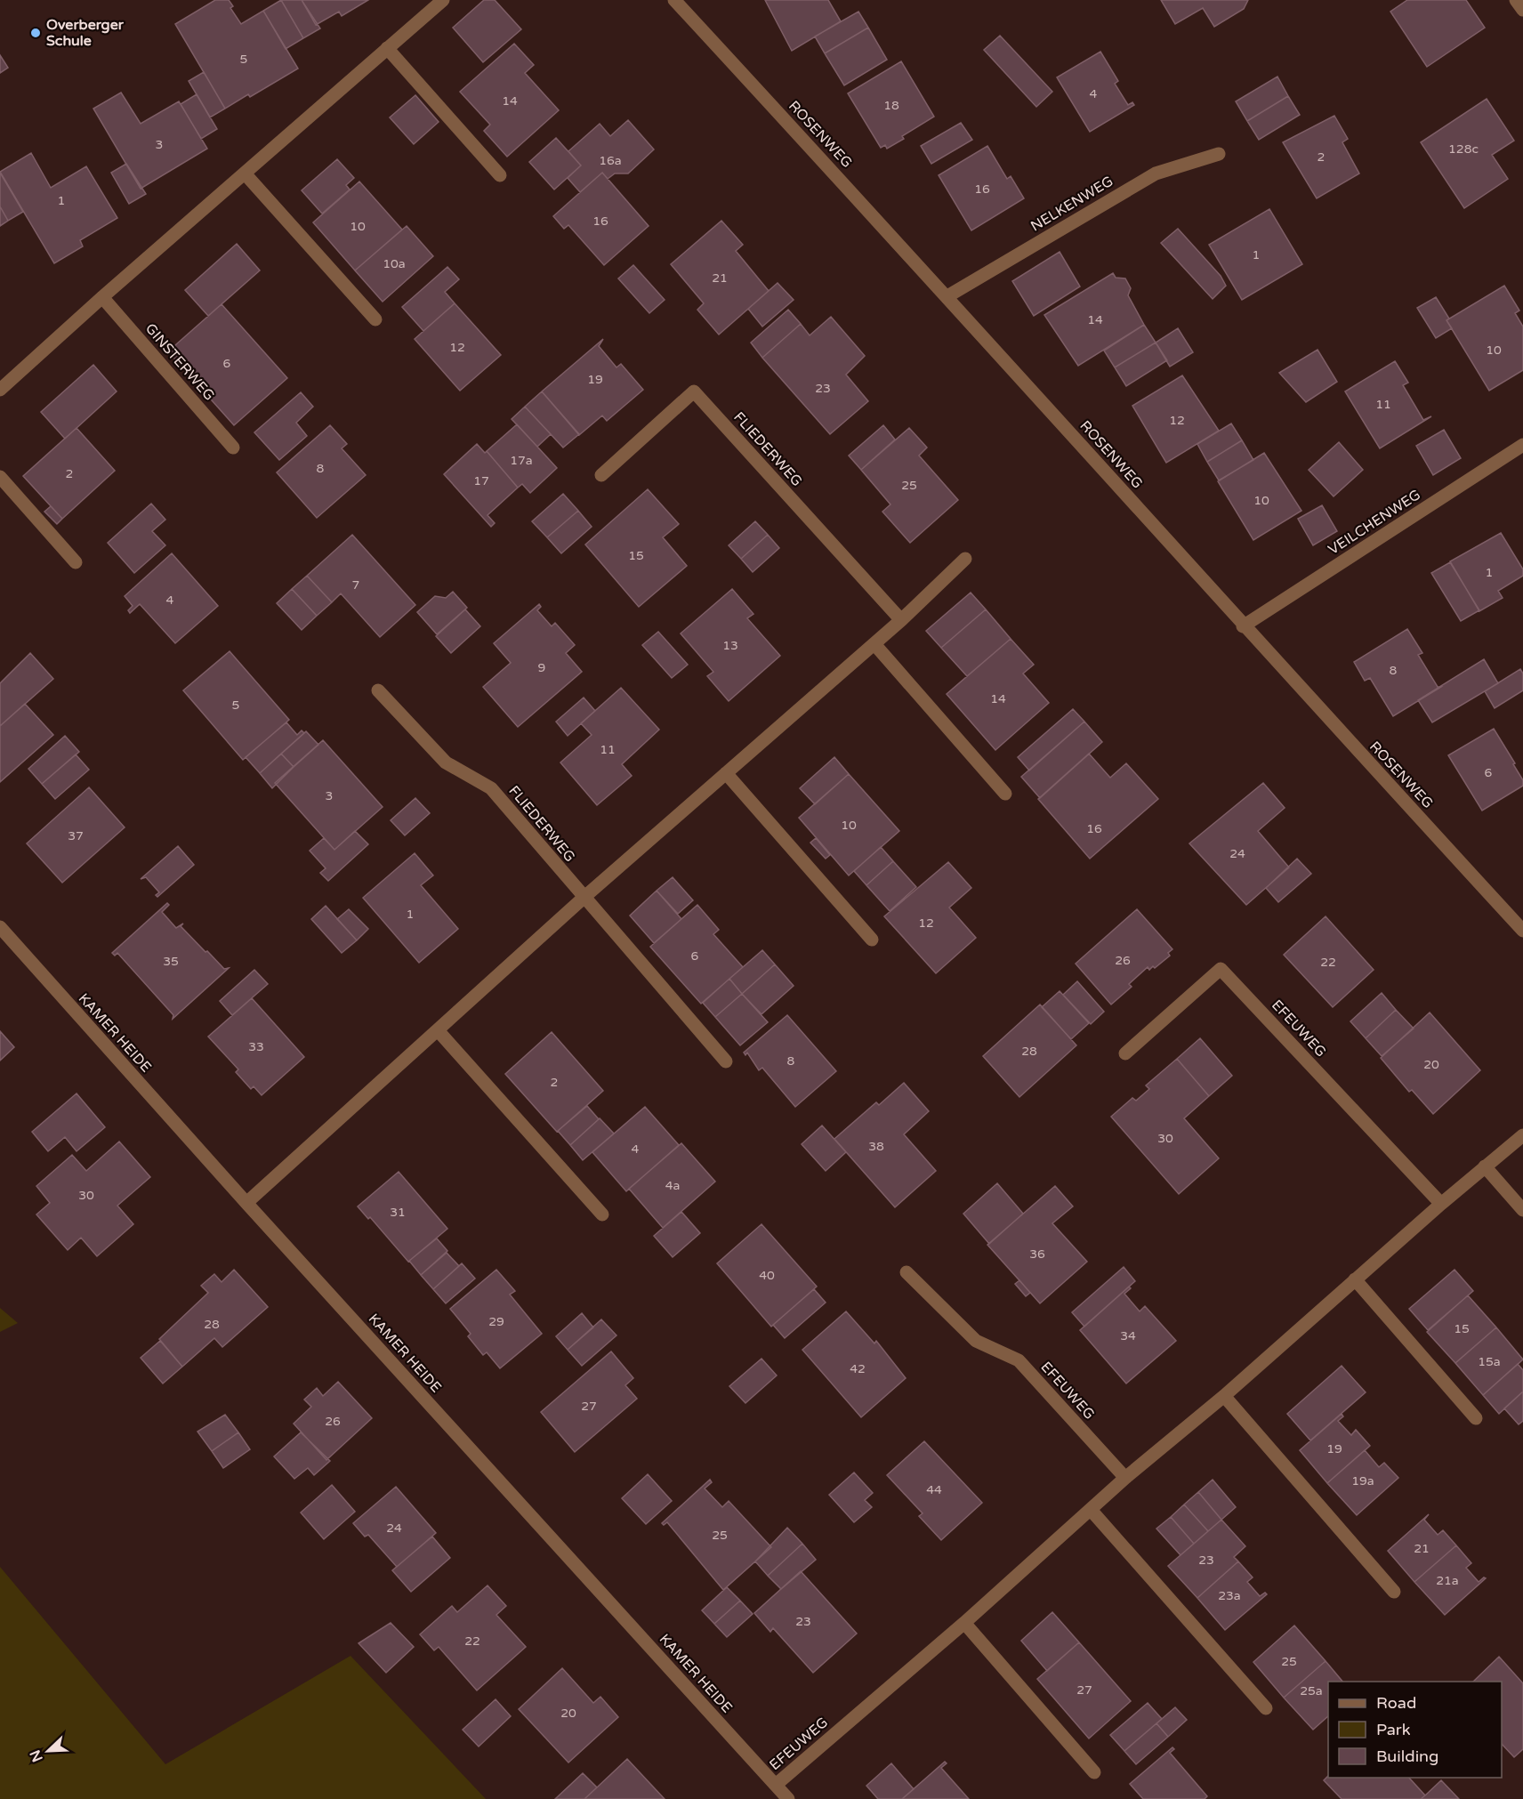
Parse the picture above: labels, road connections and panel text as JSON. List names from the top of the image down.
{
  "streets": {
    "street": [
      "ROSENWEG",
      "NELKENWEG",
      "GINSTERWEG",
      "FLIEDERWEG",
      "VEILCHENWEG",
      "EFEUWEG",
      "KAMER HEIDE"
    ]
  },
  "crossings": [
    ["ROSENWEG", "NELKENWEG"],
    ["ROSENWEG", "VEILCHENWEG"],
    ["EFEUWEG", "KAMER HEIDE"]
  ],
  "places": ["Overberger Schule"],
  "house_numbers": [
    "5",
    "4",
    "14",
    "18",
    "3",
    "128c",
    "2",
    "16a",
    "16",
    "1",
    "16",
    "10",
    "1",
    "10a",
    "21",
    "14",
    "12",
    "10",
    "6",
    "19",
    "23",
    "11",
    "12",
    "17a",
    "8",
    "2",
    "17",
    "25",
    "10",
    "15",
    "1",
    "7",
    "4",
    "13",
    "9",
    "8",
    "14",
    "5",
    "11",
    "6",
    "3",
    "10",
    "16",
    "37",
    "24",
    "1",
    "12",
    "6",
    "26",
    "35",
    "22",
    "33",
    "28",
    "8",
    "20",
    "2",
    "30",
    "38",
    "4",
    "4a",
    "30",
    "31",
    "36",
    "40",
    "29",
    "28",
    "15",
    "34",
    "15a",
    "42",
    "27",
    "26",
    "19",
    "19a",
    "44",
    "24",
    "25",
    "21",
    "23",
    "21a",
    "23a",
    "23",
    "22",
    "25",
    "27",
    "25a",
    "20"
  ],
  "legend": ["Road", "Park", "Building"],
  "north": "bottom left"
}
